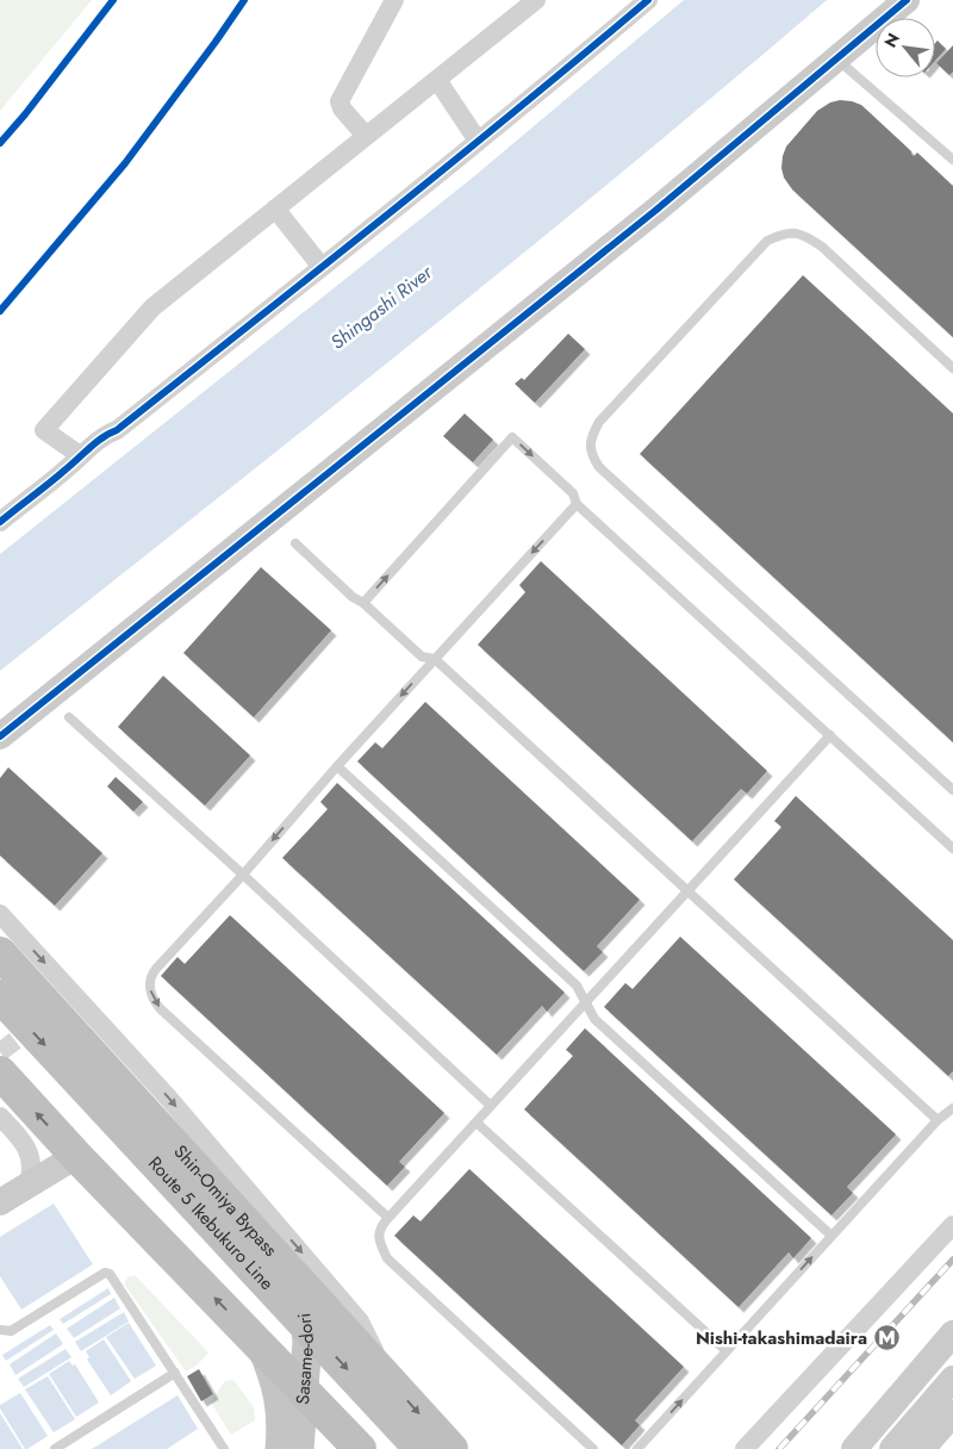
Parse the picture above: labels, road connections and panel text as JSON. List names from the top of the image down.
{
  "streets": {
    "highway": ["Shin-Omiya Bypass", "Route 5 Ikebukuro Line"],
    "main road": ["Sasame-dori"]
  },
  "crossings": [
    ["Shin-Omiya Bypass", "Sasame-dori"]
  ],
  "water": ["Shingashi River"],
  "places": {
    "metro station": ["Nishi-takashimadaira"]
  },
  "north": "top left"
}
